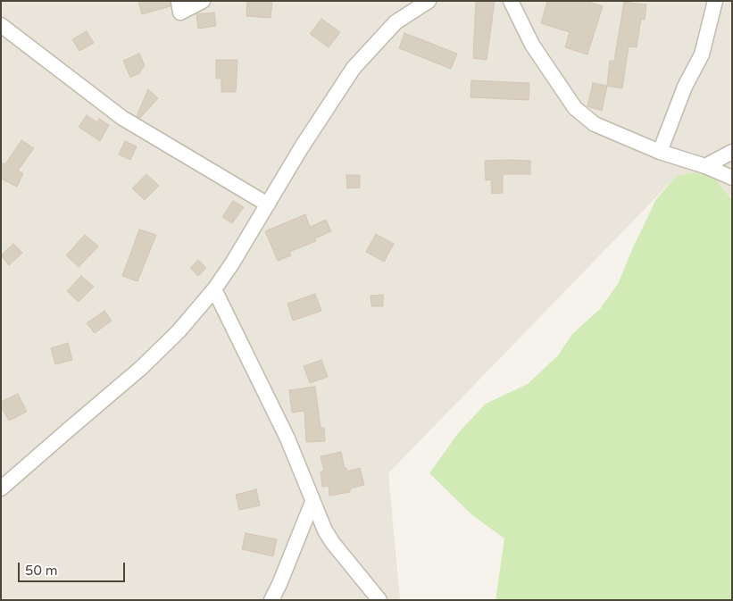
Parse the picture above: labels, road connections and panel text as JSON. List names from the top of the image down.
{
  "scale_bar": "50 m"
}
